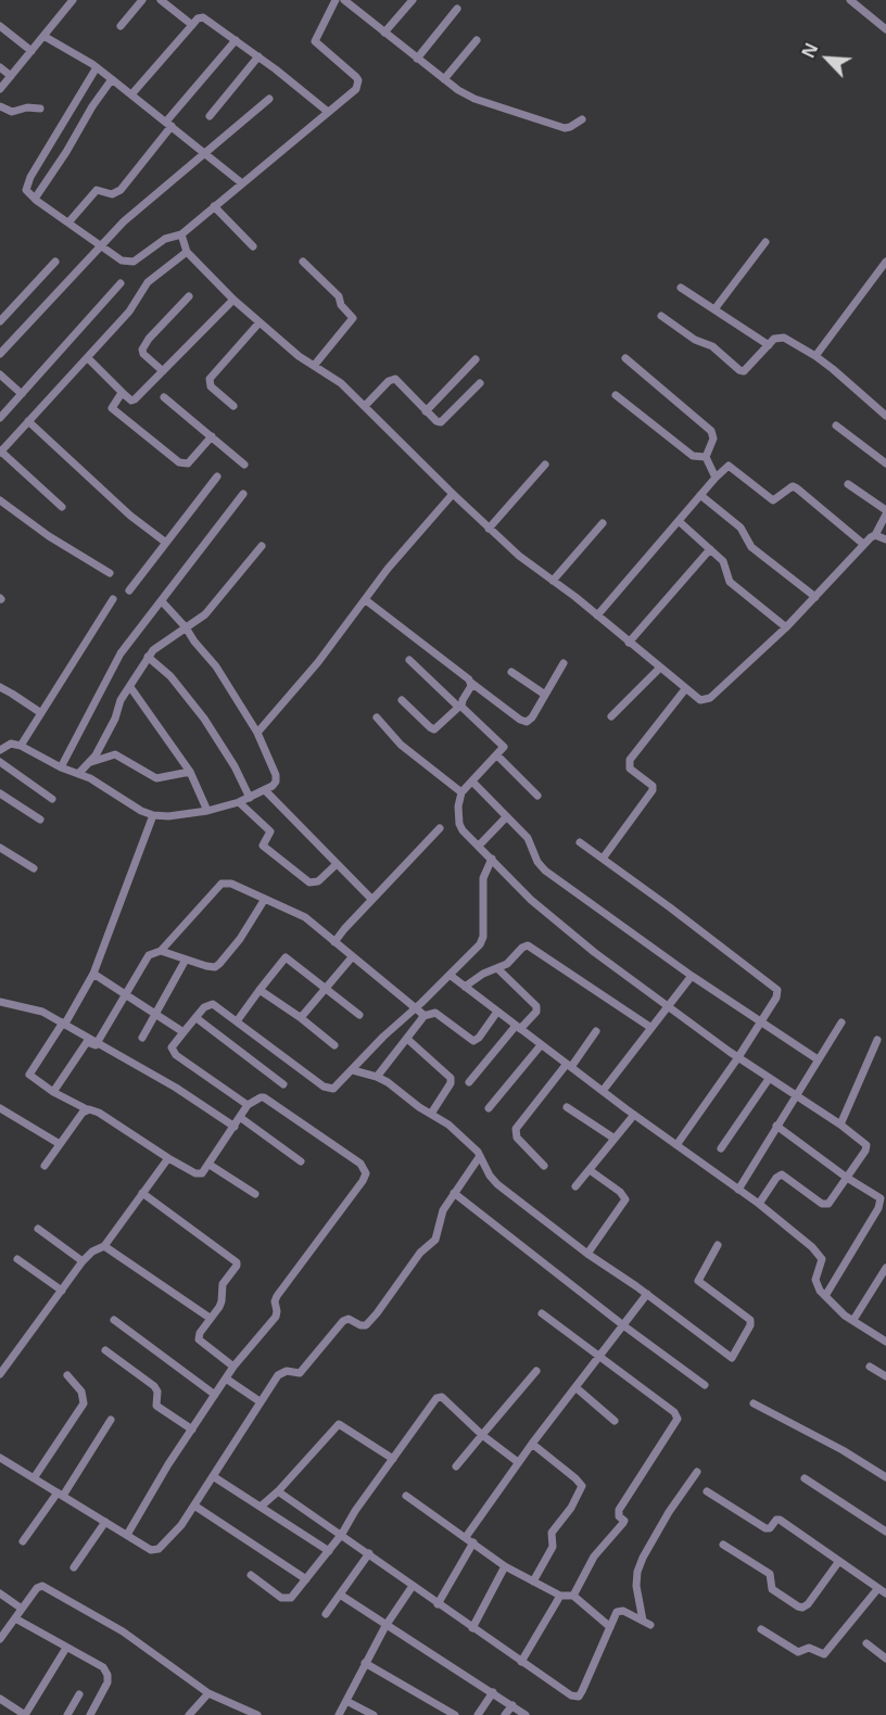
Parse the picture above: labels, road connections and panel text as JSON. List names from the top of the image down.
{
  "north": "top left"
}
